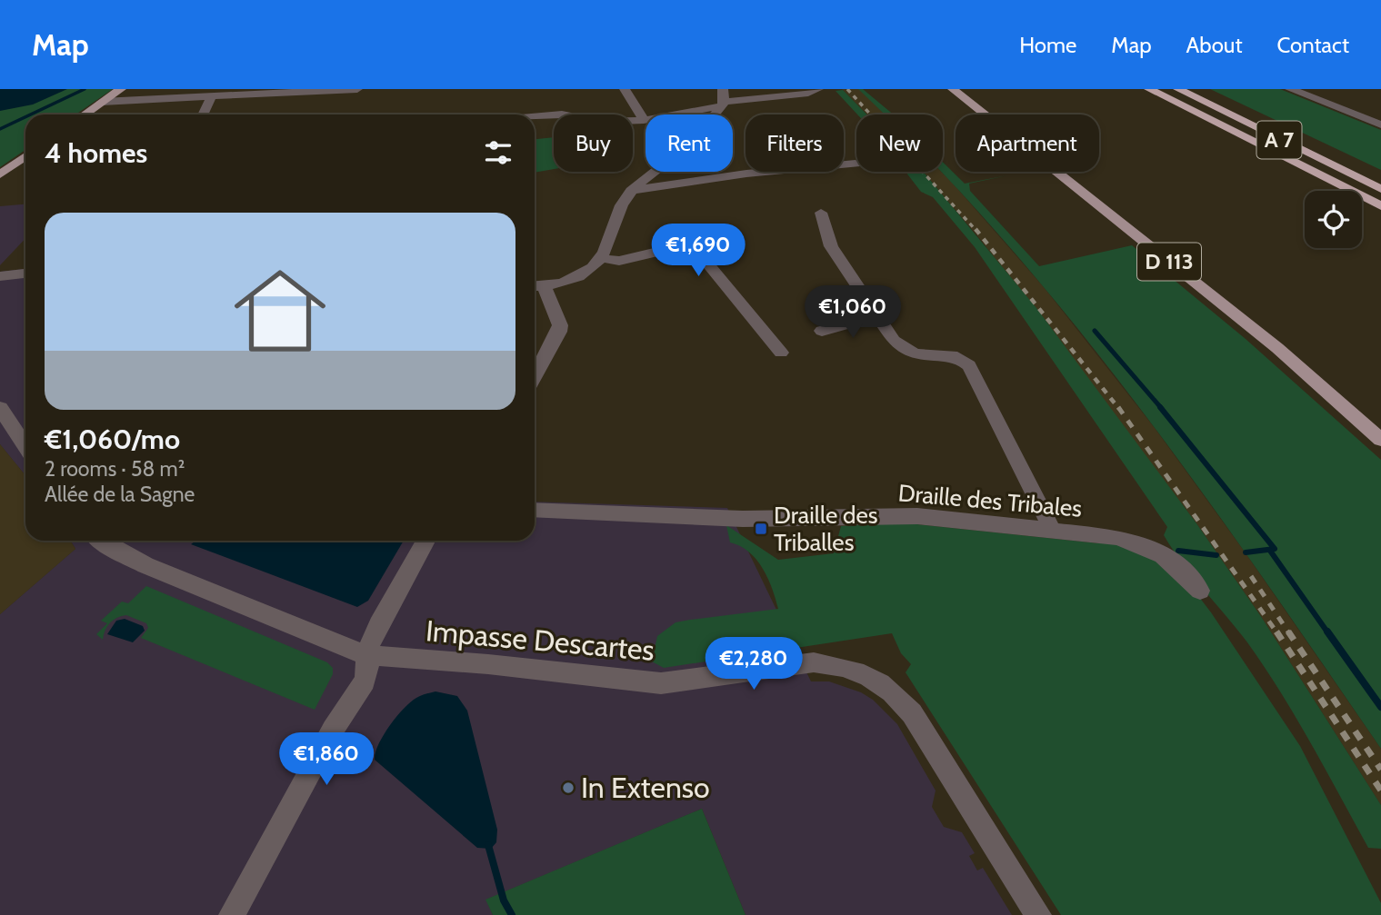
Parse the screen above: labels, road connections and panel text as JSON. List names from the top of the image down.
{
  "streets": {
    "highway": ["A 7"],
    "main road": ["D 113"],
    "street": ["Draille des Tribales", "Impasse Descartes"]
  },
  "places": {
    "transit": ["Draille des Triballes"],
    "other": ["In Extenso"]
  },
  "page": {
    "header": "Map",
    "nav": [
      "Home",
      "Map",
      "About",
      "Contact"
    ],
    "chip": [
      "Buy",
      "Rent",
      "Filters",
      "New",
      "Apartment"
    ],
    "heading": "4 homes",
    "list": [
      {
        "name": "€1,060/mo",
        "note": "2 rooms · 58 m² · Allée de la Sagne"
      }
    ],
    "price": [
      "€1,690",
      "€1,060",
      "€2,280",
      "€1,860"
    ]
  }
}
